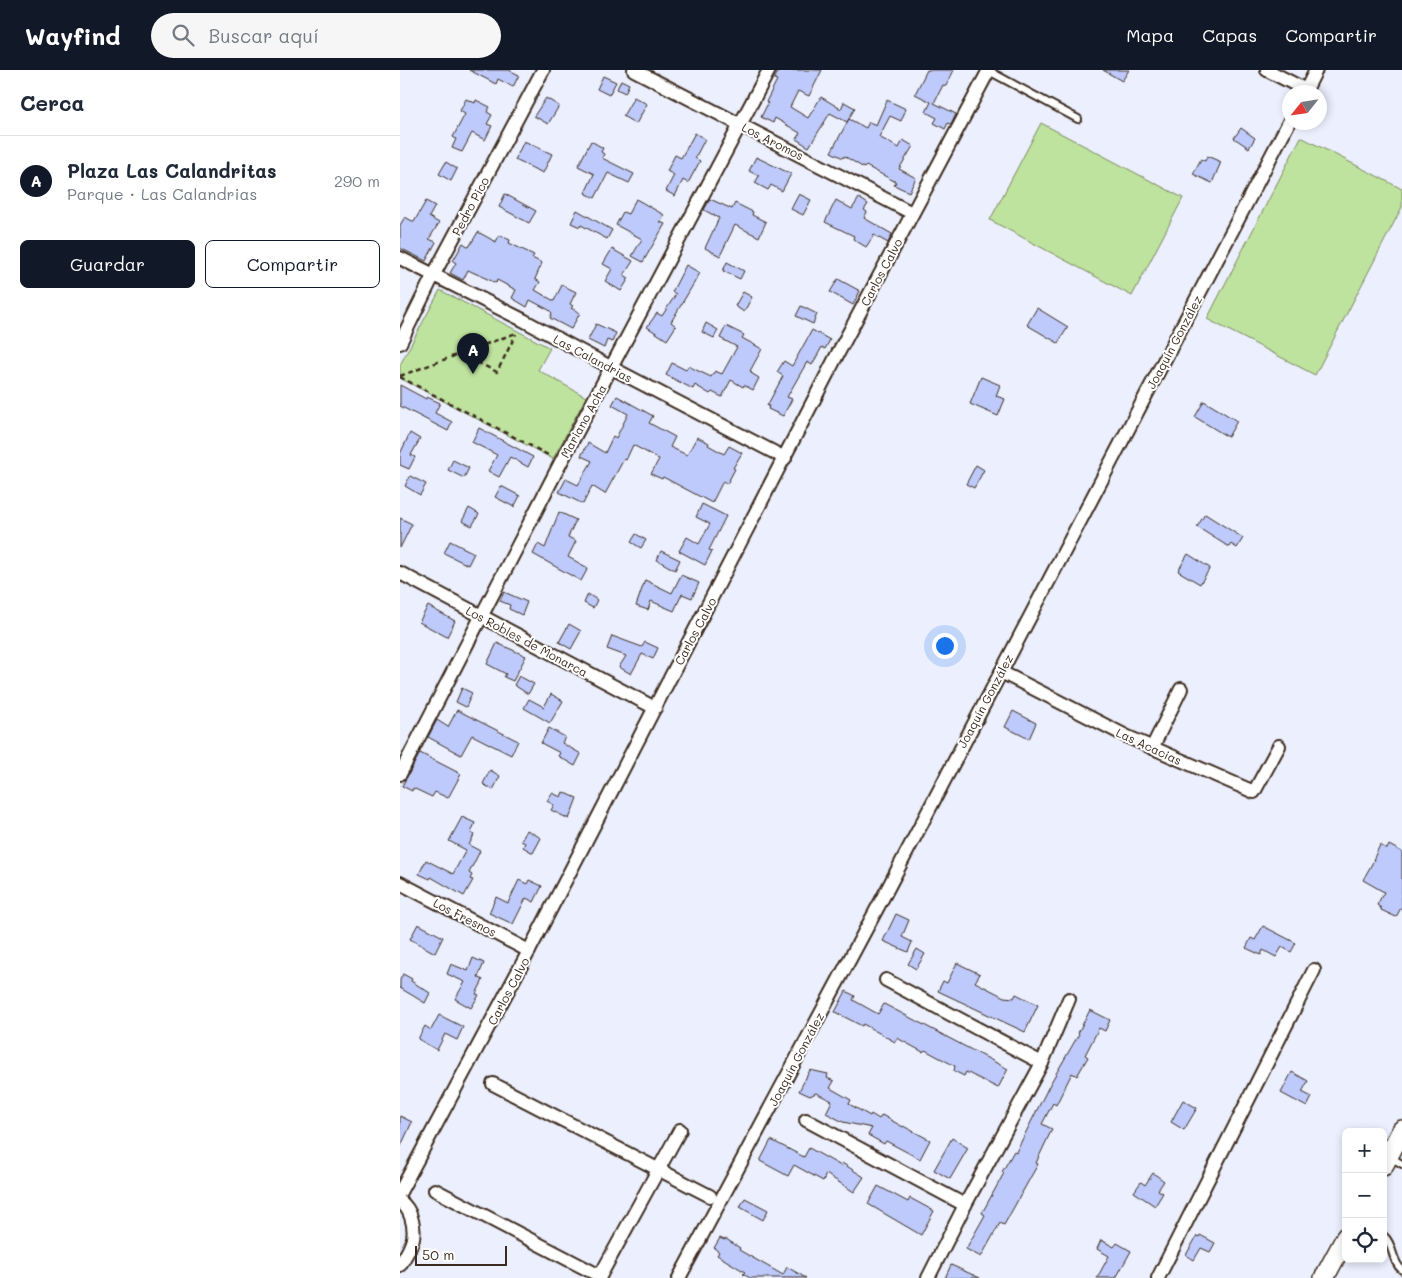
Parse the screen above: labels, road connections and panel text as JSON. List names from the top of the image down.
{
  "streets": {
    "street": [
      "Los Aromos",
      "Pedro Pico",
      "Carlos Calvo",
      "Joaquín González",
      "Las Calandrias",
      "Mariano Acha",
      "Los Robles de Monarca",
      "Las Acacias",
      "Los Fresnos"
    ]
  },
  "crossings": [
    ["Los Aromos", "Carlos Calvo"],
    ["Los Aromos", "Mariano Acha"],
    ["Pedro Pico", "Las Calandrias"],
    ["Carlos Calvo", "Las Calandrias"],
    ["Carlos Calvo", "Los Robles de Monarca"],
    ["Carlos Calvo", "Los Fresnos"],
    ["Joaquín González", "Las Acacias"],
    ["Las Calandrias", "Mariano Acha"],
    ["Mariano Acha", "Los Robles de Monarca"]
  ],
  "scale_bar": "50 m",
  "north": "bottom left",
  "page": {
    "header": "Wayfind",
    "search": "Buscar aquí",
    "nav": ["Mapa", "Capas", "Compartir"],
    "heading": "Cerca",
    "list": [
      {
        "mark": "A",
        "name": "Plaza Las Calandritas",
        "note": "Parque · Las Calandrias",
        "value": "290 m"
      }
    ],
    "buttons": ["Guardar", "Compartir"],
    "pins": "A",
    "map_buttons": ["+", "−"],
    "scale": "50 m"
  }
}
